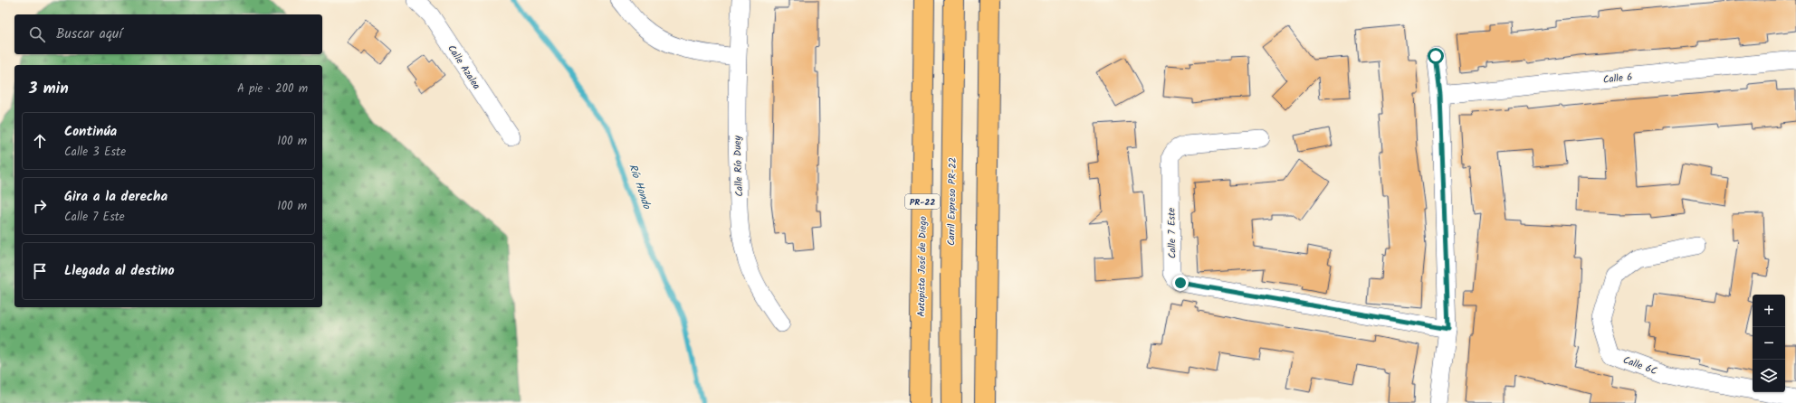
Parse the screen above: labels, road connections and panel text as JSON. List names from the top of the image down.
{
  "streets": {
    "highway": ["PR-22", "Carril Expreso PR-22", "Autopista José de Diego"],
    "street": [
      "Calle Azalea",
      "Calle 6",
      "Calle Río Duey",
      "Calle 7 Este",
      "Calle 6C"
    ]
  },
  "water": ["Río Hondo"],
  "page": {
    "search": "Buscar aquí",
    "heading": ["3 min", "A pie · 200 m"],
    "list": [
      ["Continúa", "Calle 3 Este", "100 m"],
      ["Gira a la derecha", "Calle 7 Este", "100 m"],
      "Llegada al destino"
    ],
    "map_buttons": ["+", "−"]
  }
}
